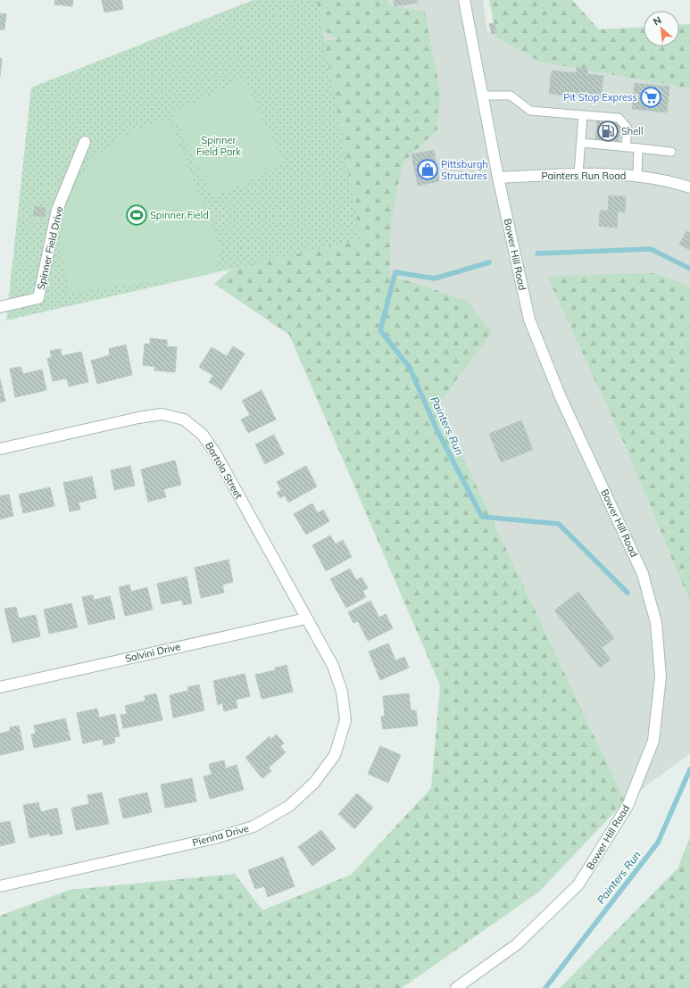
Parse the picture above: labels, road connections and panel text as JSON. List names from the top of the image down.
{
  "streets": {
    "street": [
      "Painters Run Road",
      "Spinner Field Drive",
      "Bower Hill Road",
      "Bartola Street",
      "Salvini Drive",
      "Pierina Drive"
    ]
  },
  "crossings": [
    ["Painters Run Road", "Bower Hill Road"],
    ["Bartola Street", "Salvini Drive"],
    ["Bartola Street", "Pierina Drive"],
    ["Salvini Drive", "Pierina Drive"]
  ],
  "water": ["Painters Run"],
  "parks": ["Spinner Field Park"],
  "places": {
    "supermarket": ["Pit Stop Express"],
    "fuel station": ["Shell"],
    "shop": ["Pittsburgh Structures"],
    "sports": ["Spinner Field"]
  },
  "north": "top left"
}
